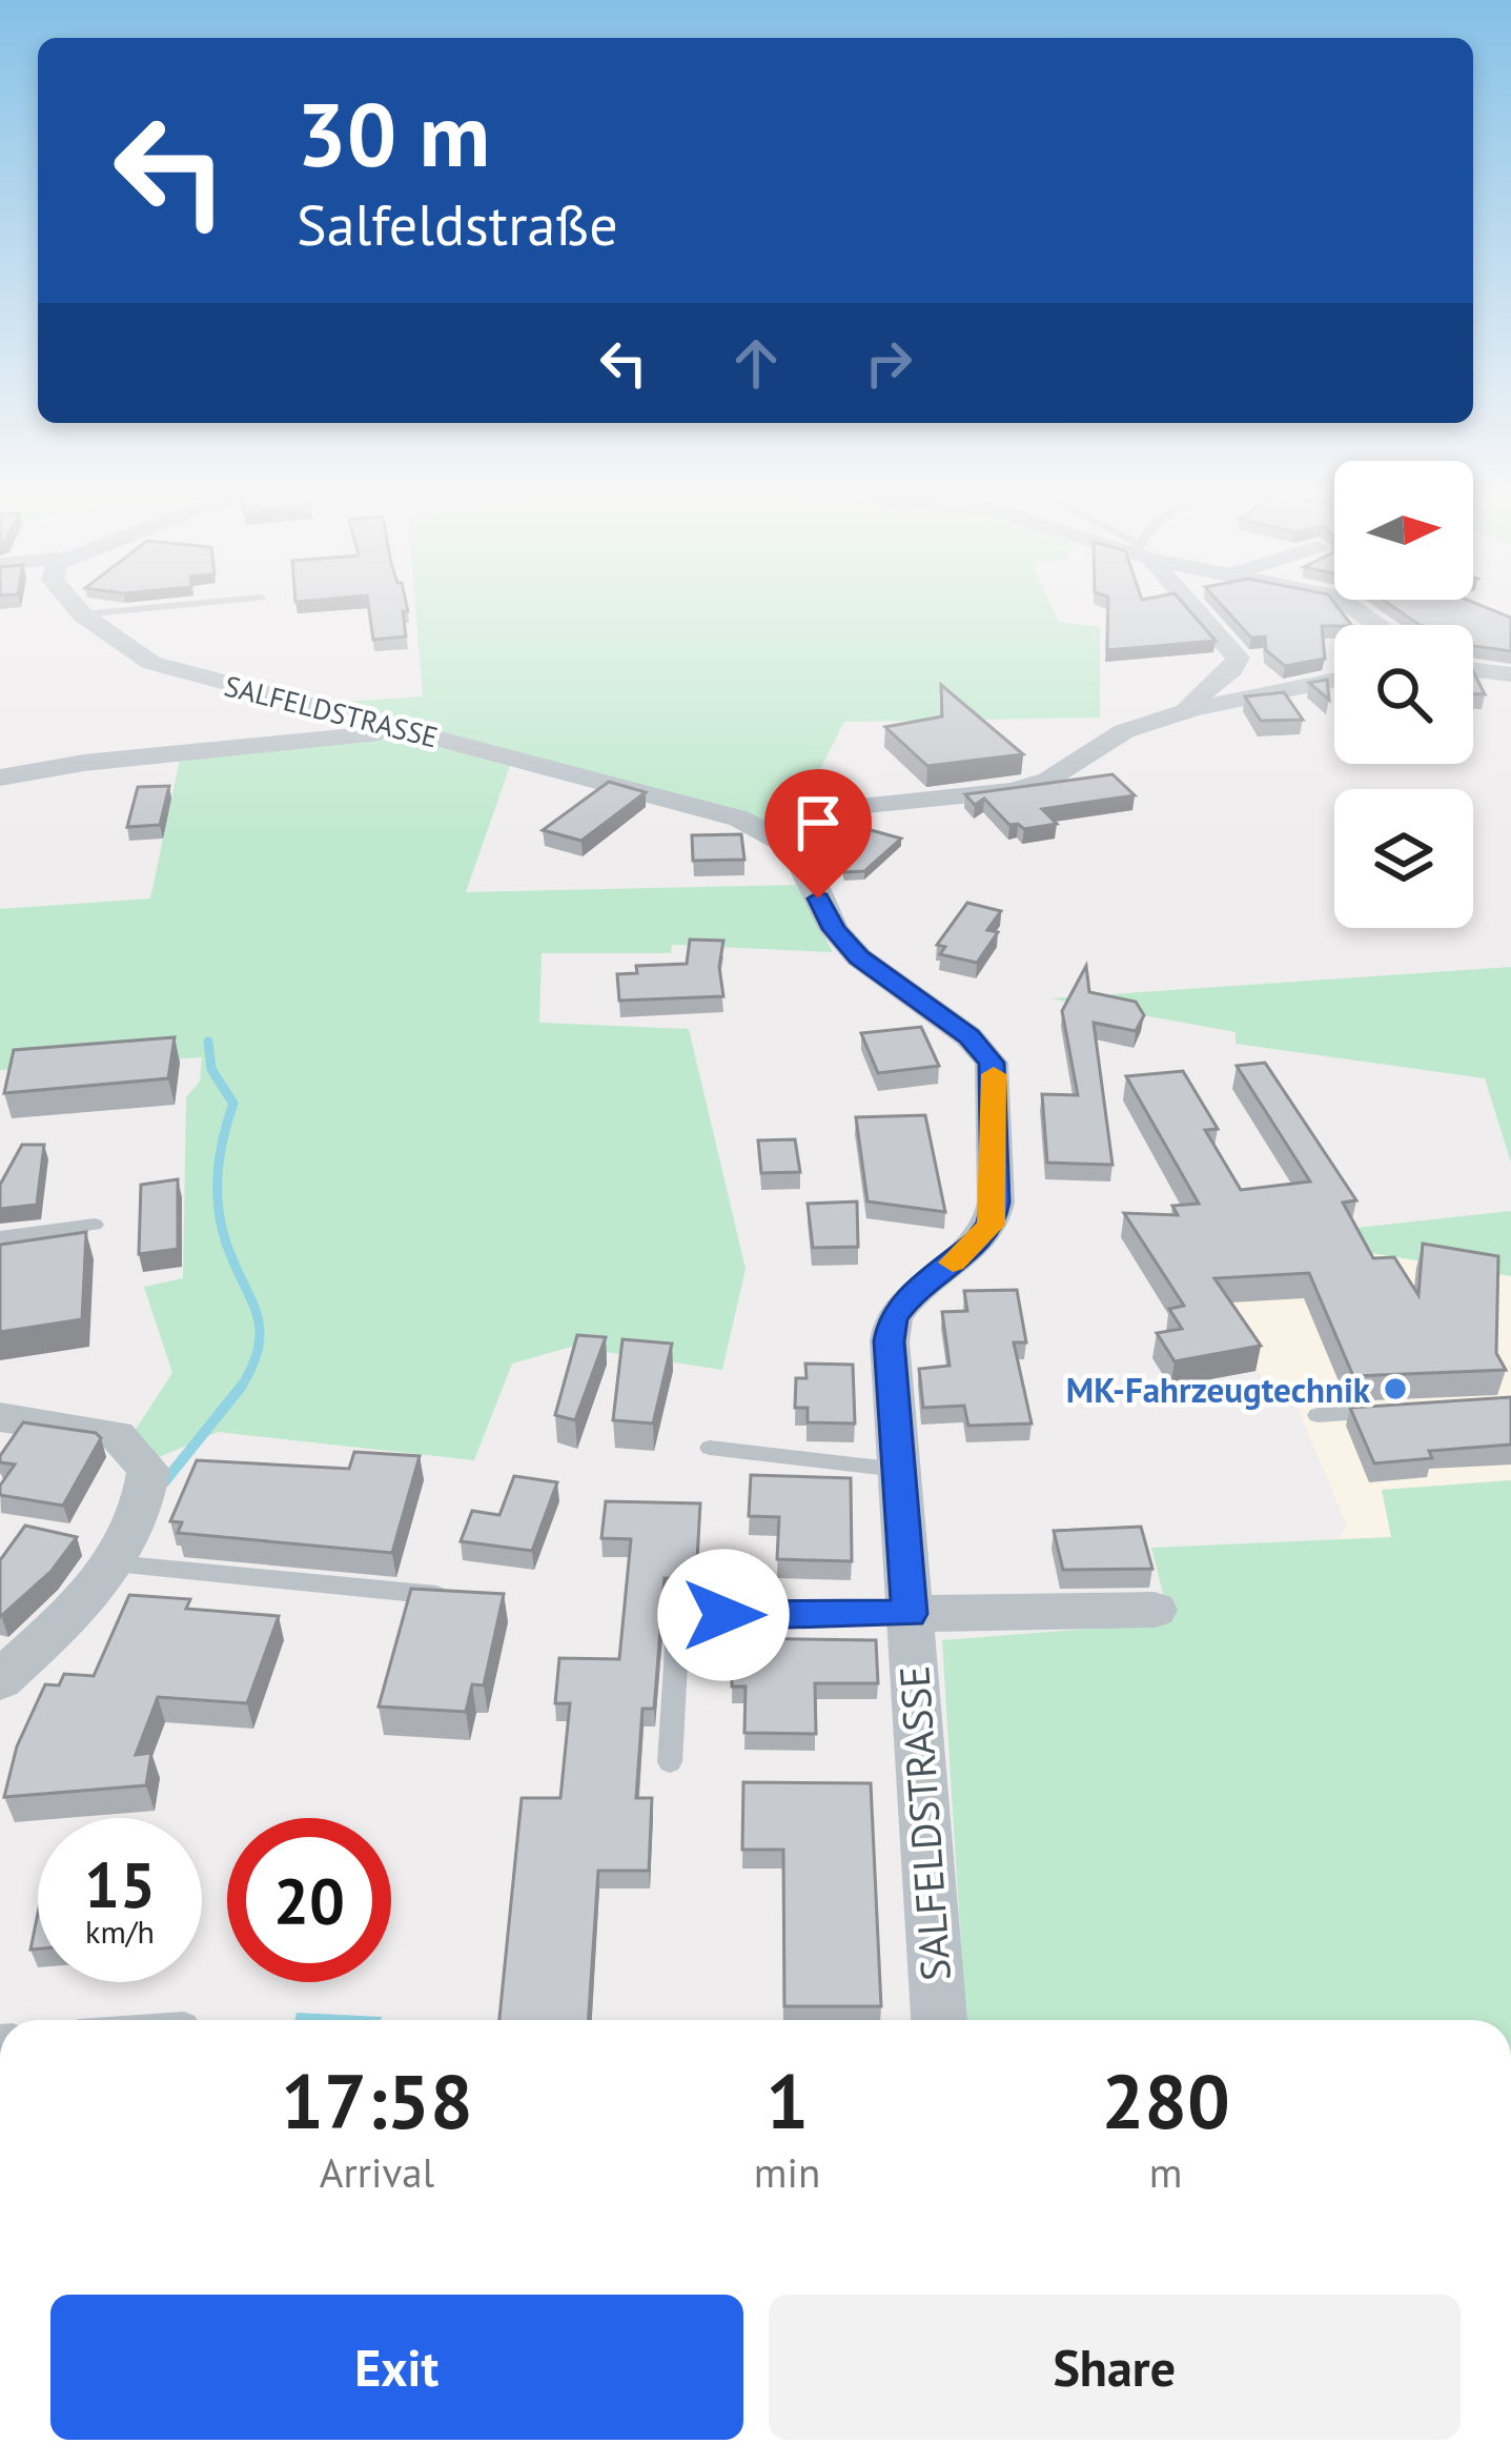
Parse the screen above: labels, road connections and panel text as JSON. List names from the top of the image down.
{
  "streets": {
    "street": ["SALFELDSTRASSE"]
  },
  "places": ["MK-Fahrzeugtechnik"],
  "north": "right",
  "page": {
    "turn": ["30 m", "Salfeldstraße"],
    "speed": "15 km/h",
    "limit": "20",
    "eta": [
      "17:58",
      "Arrival",
      "1",
      "min",
      "280",
      "m"
    ],
    "buttons": ["Exit", "Share"]
  }
}
